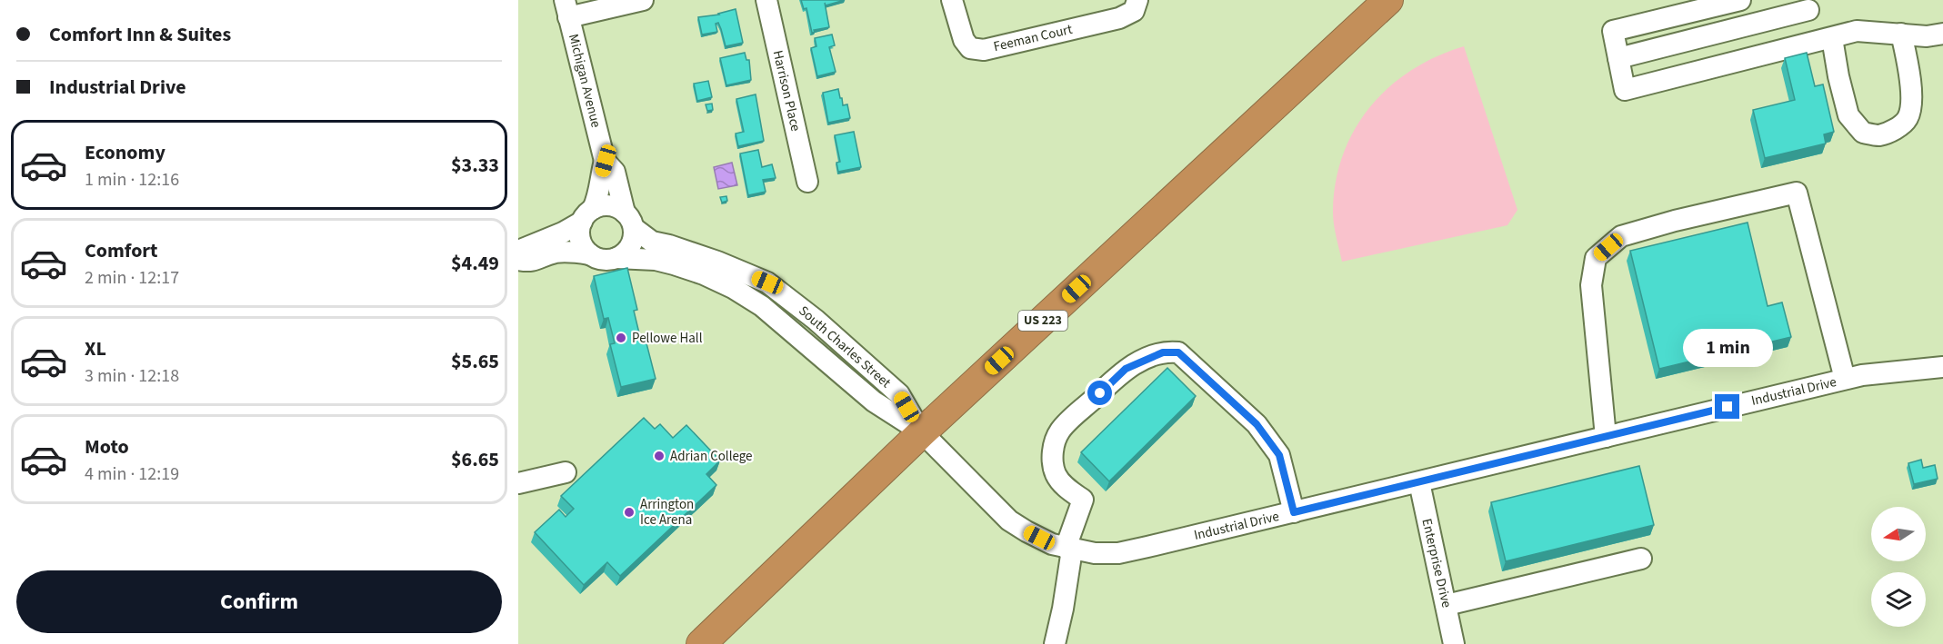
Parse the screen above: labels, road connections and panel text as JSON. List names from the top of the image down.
{
  "streets": {
    "highway": ["US 223"],
    "street": [
      "Feeman Court",
      "Michigan Avenue",
      "Harrison Place",
      "South Charles Street",
      "Industrial Drive",
      "Enterprise Drive"
    ]
  },
  "crossings": [
    ["Michigan Avenue", "South Charles Street"],
    ["US 223", "South Charles Street"],
    ["US 223", "Industrial Drive"],
    ["South Charles Street", "Industrial Drive"],
    ["Industrial Drive", "Enterprise Drive"]
  ],
  "places": ["Pellowe Hall", "Adrian College", "Arrington Ice Arena"],
  "north": "left",
  "page": {
    "banner": ["Comfort Inn & Suites", "Industrial Drive"],
    "list": [
      {
        "name": "Economy",
        "note": "1 min · 12:16",
        "value": "$3.33"
      },
      {
        "name": "Comfort",
        "note": "2 min · 12:17",
        "value": "$4.49"
      },
      {
        "name": "XL",
        "note": "3 min · 12:18",
        "value": "$5.65"
      },
      {
        "name": "Moto",
        "note": "4 min · 12:19",
        "value": "$6.65"
      }
    ],
    "bubble": "1 min",
    "buttons": "Confirm"
  }
}
